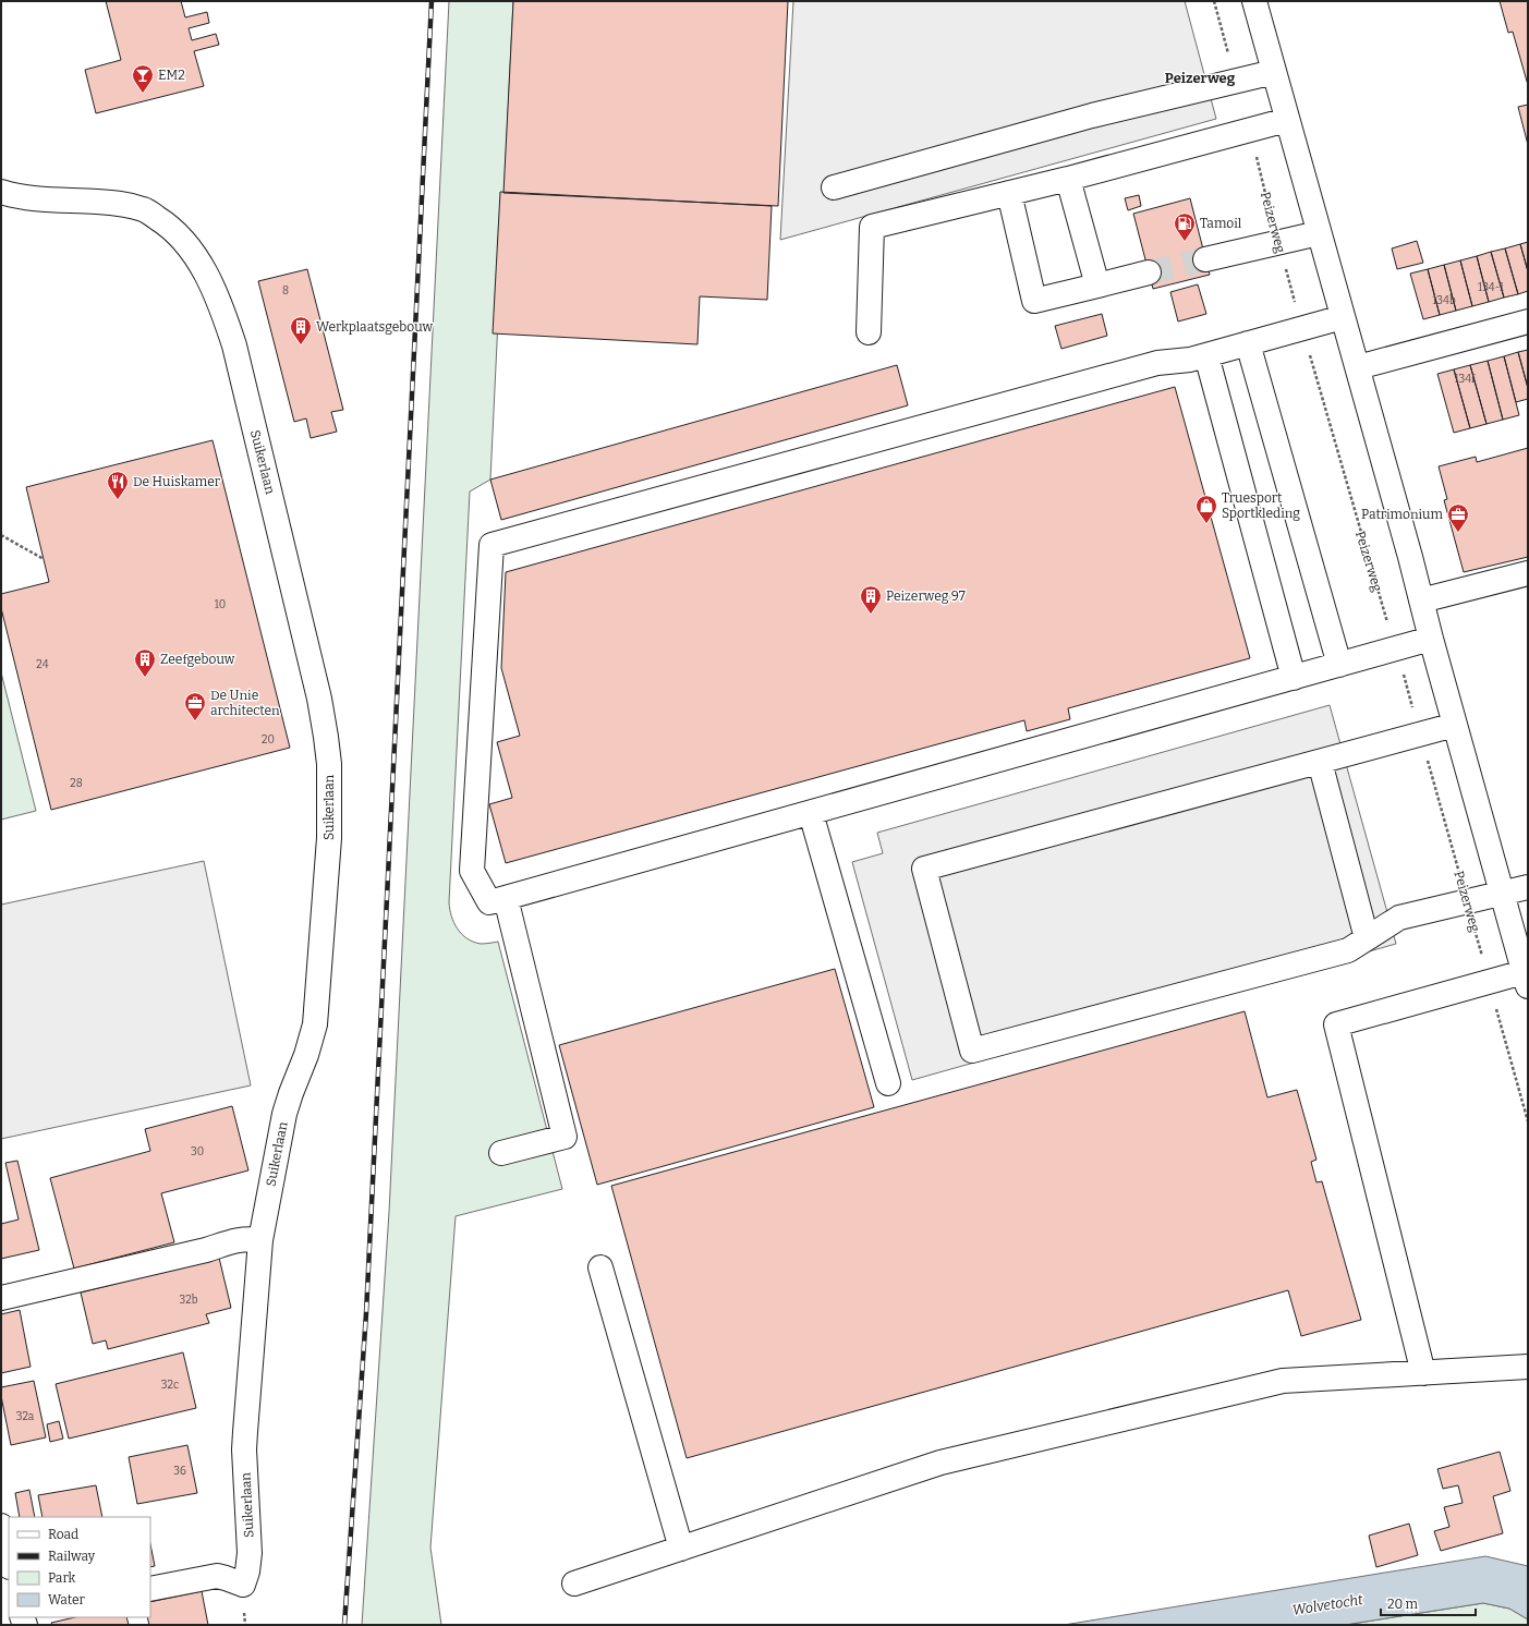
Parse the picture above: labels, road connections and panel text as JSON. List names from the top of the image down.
{
  "streets": {
    "street": ["Suikerlaan"],
    "path": ["Peizerweg"]
  },
  "districts": ["Peizerweg"],
  "water": ["Wolvetocht"],
  "places": {
    "bar": ["EM2"],
    "fuel station": ["Tamoil"],
    "building": ["Werkplaatsgebouw", "Peizerweg 97", "Zeefgebouw"],
    "restaurant": ["De Huiskamer"],
    "shop": ["Truesport Sportkleding"],
    "office": ["Patrimonium", "De Unie architecten"]
  },
  "house_numbers": [
    "134-1",
    "8",
    "134b",
    "134f",
    "10",
    "24",
    "20",
    "28",
    "30",
    "32b",
    "32c",
    "32a",
    "36"
  ],
  "legend": [
    "Road",
    "Railway",
    "Park",
    "Water"
  ],
  "scale_bar": "20 m"
}
